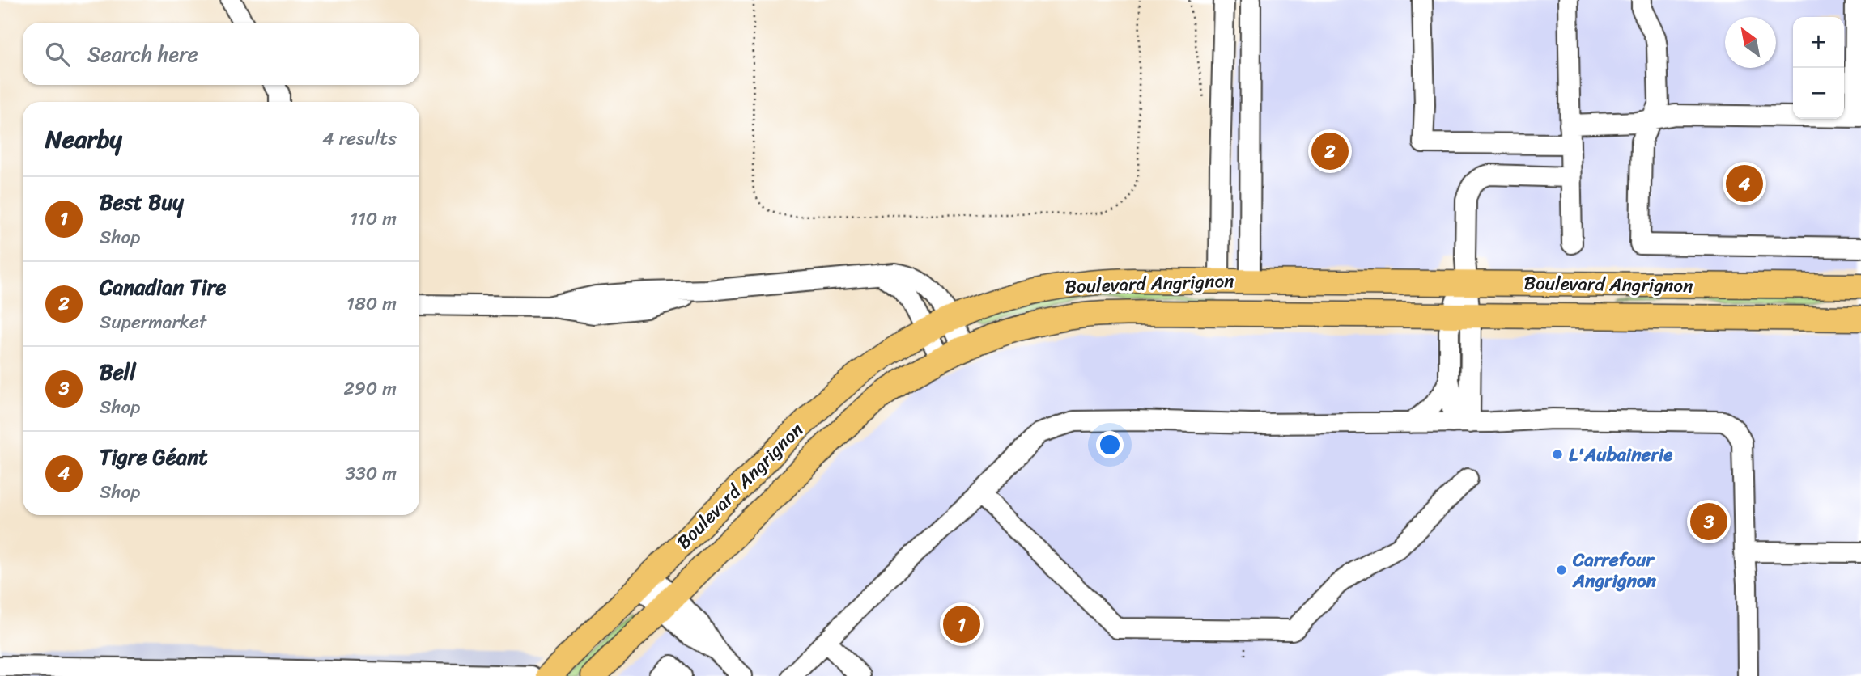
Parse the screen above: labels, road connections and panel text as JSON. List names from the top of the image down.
{
  "streets": {
    "main road": ["Boulevard Angrignon"]
  },
  "places": ["L'Aubainerie", "Carrefour Angrignon"],
  "north": "top left",
  "page": {
    "map_buttons": ["+", "−"],
    "search": "Search here",
    "heading": ["Nearby", "4 results"],
    "pins": [
      "2",
      "4",
      "3",
      "1"
    ],
    "list": [
      {
        "mark": "1",
        "name": "Best Buy",
        "note": "Shop",
        "value": "110 m"
      },
      {
        "mark": "2",
        "name": "Canadian Tire",
        "note": "Supermarket",
        "value": "180 m"
      },
      {
        "mark": "3",
        "name": "Bell",
        "note": "Shop",
        "value": "290 m"
      },
      {
        "mark": "4",
        "name": "Tigre Géant",
        "note": "Shop",
        "value": "330 m"
      }
    ]
  }
}
